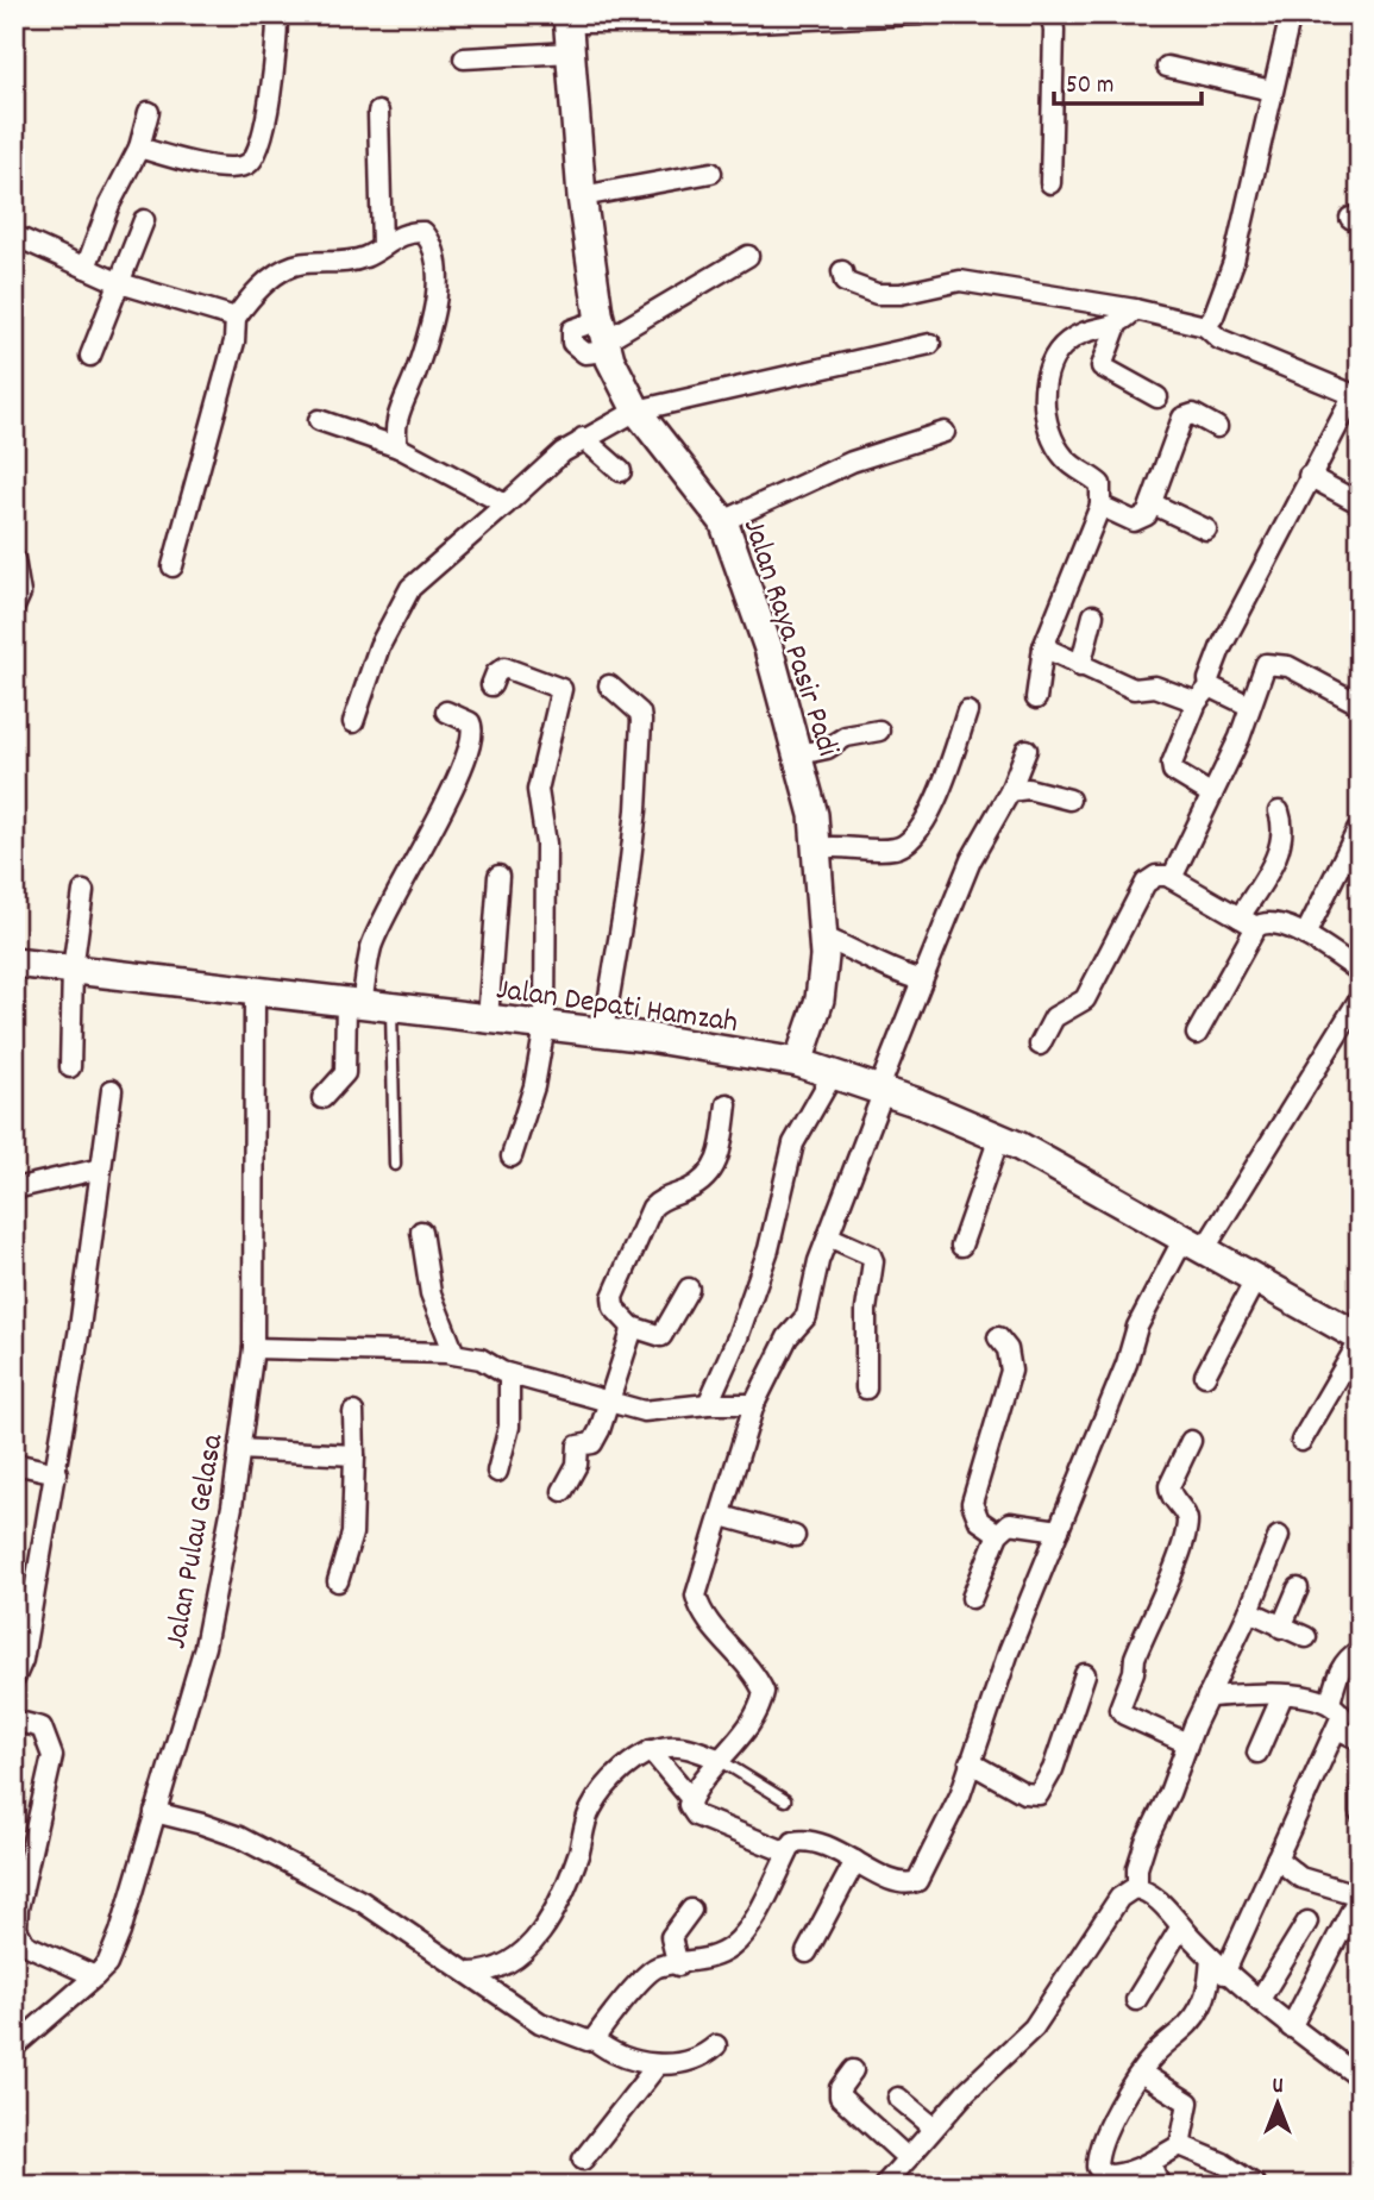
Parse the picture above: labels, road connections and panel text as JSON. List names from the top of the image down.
{
  "streets": {
    "main road": ["Jalan Raya Pasir Padi", "Jalan Depati Hamzah"],
    "street": ["Jalan Pulau Gelasa"]
  },
  "crossings": [
    ["Jalan Raya Pasir Padi", "Jalan Depati Hamzah"],
    ["Jalan Depati Hamzah", "Jalan Pulau Gelasa"]
  ],
  "scale_bar": "50 m",
  "north": "top"
}
